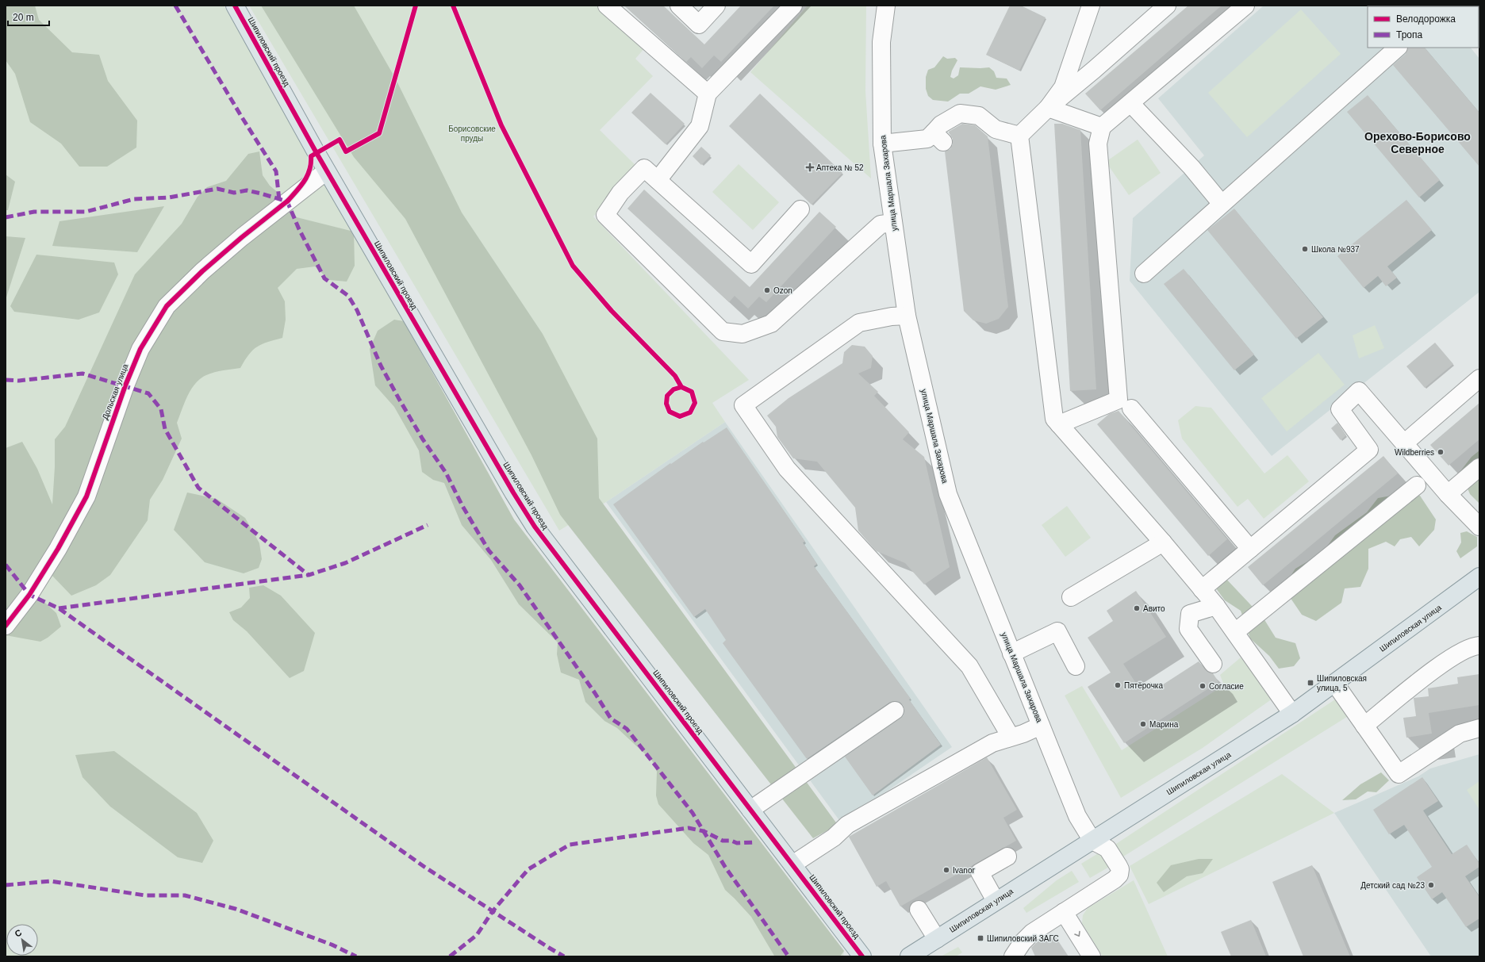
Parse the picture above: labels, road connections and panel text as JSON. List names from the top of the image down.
{
  "streets": {
    "main road": ["Шипиловский проезд", "Шипиловская улица"],
    "street": ["улица Маршала Захарова", "Дольская улица"]
  },
  "crossings": [
    ["Шипиловский проезд", "Дольская улица"],
    ["улица Маршала Захарова", "Шипиловская улица"]
  ],
  "districts": ["Орехово-Борисово Северное"],
  "parks": ["Борисовские пруды"],
  "places": {
    "health": ["Аптека № 52"],
    "other": [
      "Школа №937",
      "Ozon",
      "Wildberries",
      "Авито",
      "Пятёрочка",
      "Согласие",
      "Марина",
      "Ivanor",
      "Детский сад №23"
    ],
    "transit": ["Шипиловская улица, 5", "Шипиловский ЗАГС"]
  },
  "legend": ["Велодорожка", "Тропа"],
  "scale_bar": "20 m",
  "north": "top left"
}
